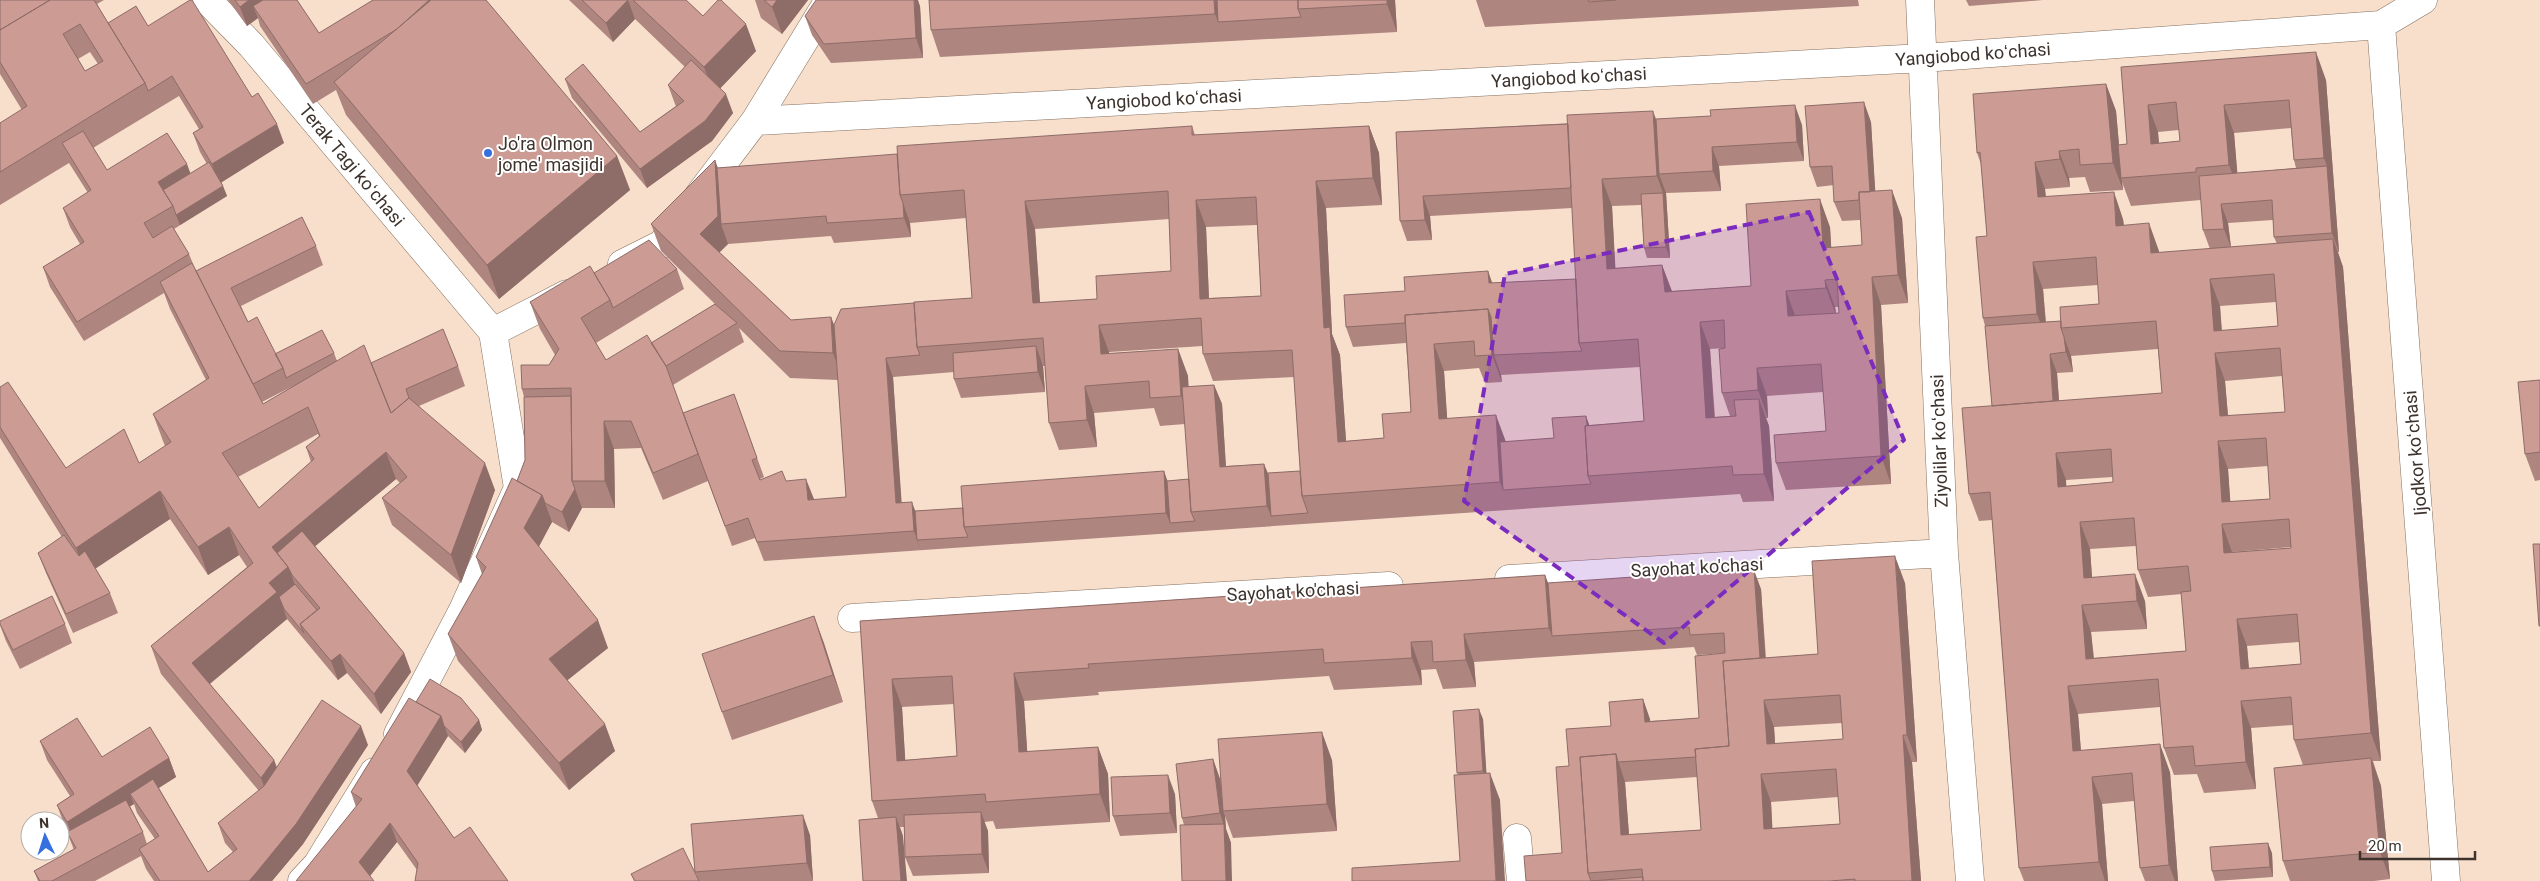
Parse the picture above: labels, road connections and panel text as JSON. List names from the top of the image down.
{
  "streets": {
    "street": [
      "Yangiobod koʻchasi",
      "Terak Tagi koʻchasi",
      "Ziyolilar koʻchasi",
      "Ijodkor koʻchasi",
      "Sayohat ko'chasi"
    ]
  },
  "crossings": [
    ["Yangiobod koʻchasi", "Ziyolilar koʻchasi"],
    ["Yangiobod koʻchasi", "Ijodkor koʻchasi"],
    ["Ziyolilar koʻchasi", "Sayohat ko'chasi"]
  ],
  "places": ["Jo'ra Olmon jome' masjidi"],
  "scale_bar": "20 m",
  "north": "top"
}
